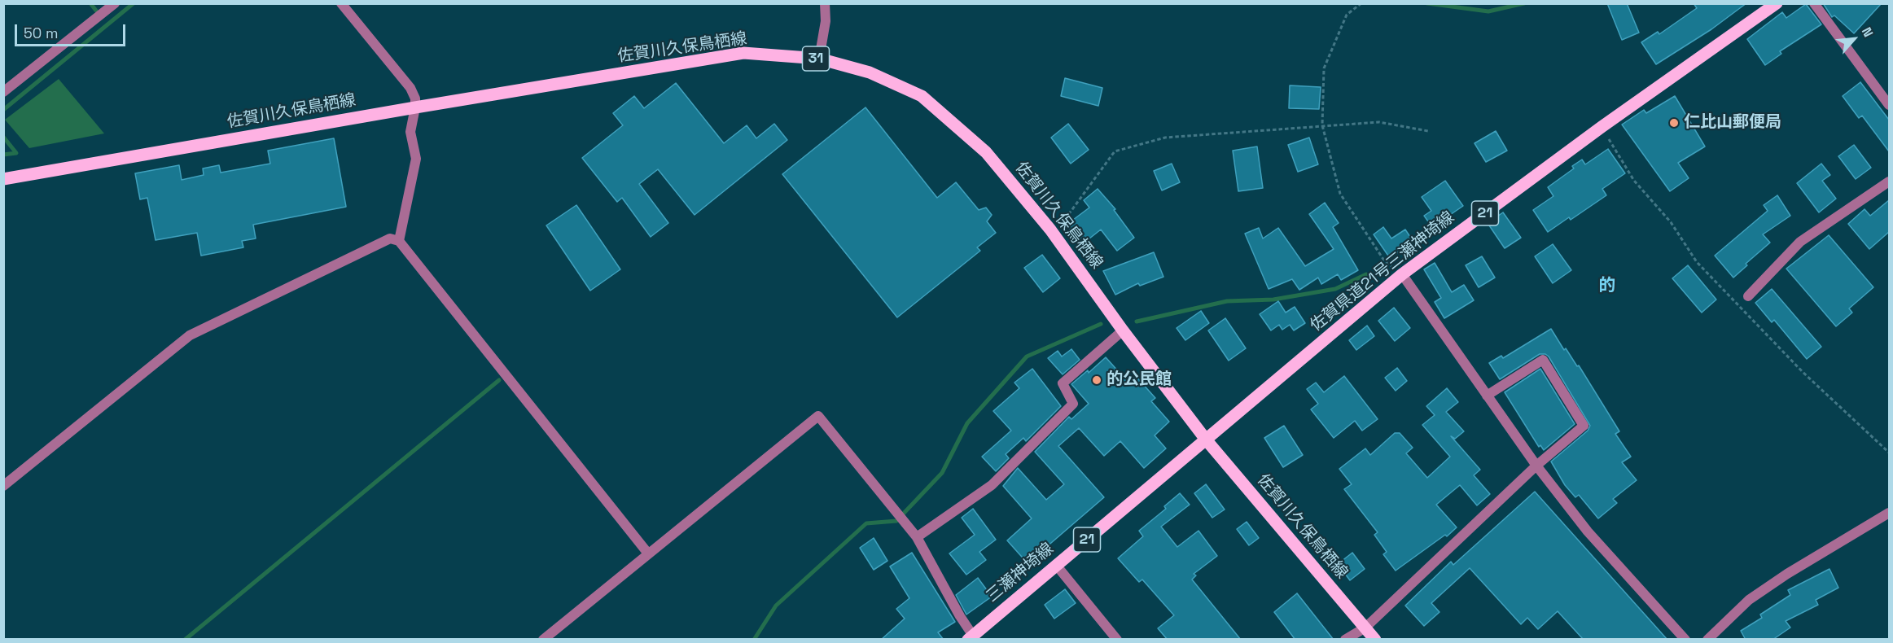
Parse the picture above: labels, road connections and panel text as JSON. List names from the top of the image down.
{
  "streets": {
    "main road": [
      "佐賀川久保鳥栖線",
      "31",
      "21",
      "佐賀県道21号三瀬神埼線",
      "三瀬神埼線"
    ]
  },
  "crossings": [
    ["佐賀川久保鳥栖線", "佐賀県道21号三瀬神埼線"],
    ["佐賀川久保鳥栖線", "三瀬神埼線"],
    ["佐賀県道21号三瀬神埼線", "三瀬神埼線"]
  ],
  "districts": ["的"],
  "places": ["仁比山郵便局", "的公民館"],
  "scale_bar": "50 m",
  "north": "top right"
}
